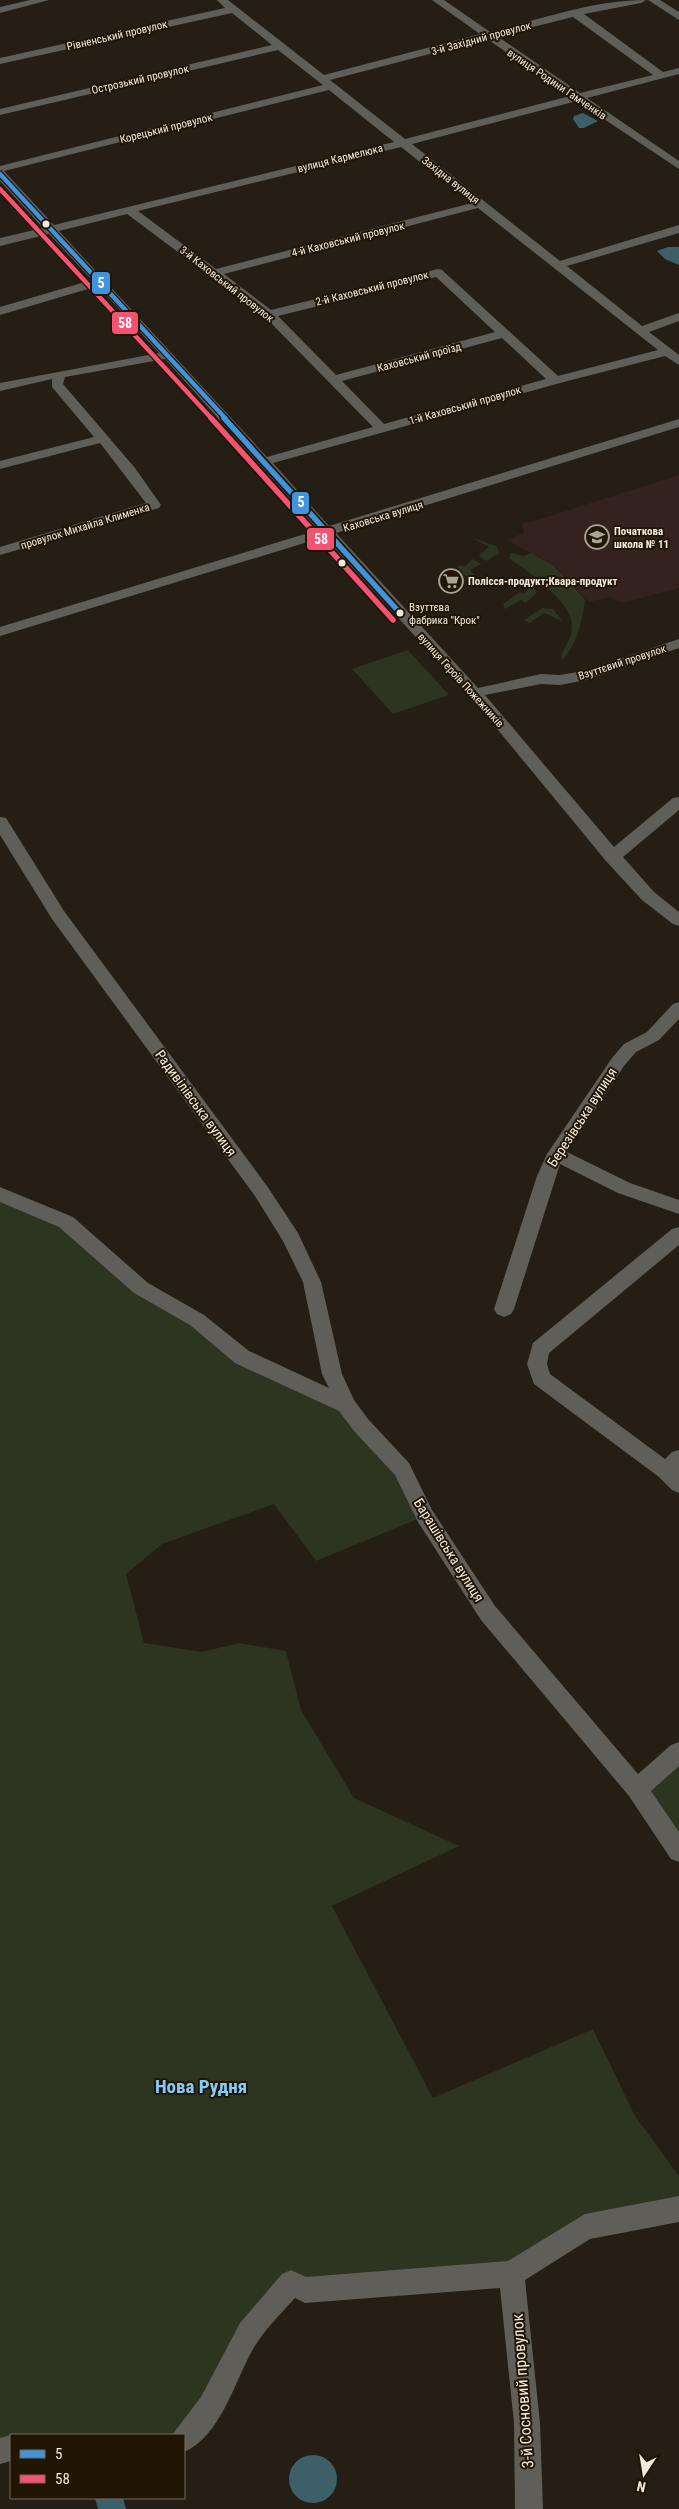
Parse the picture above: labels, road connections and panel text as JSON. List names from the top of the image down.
{
  "streets": {
    "street": [
      "Рівненський провулок",
      "3-й Західний провулок",
      "Острозький провулок",
      "вулиця Родини Гамченків",
      "Корецький провулок",
      "вулиця Кармелюка",
      "Західна вулиця",
      "4-й Каховський провулок",
      "3-й Каховський провулок",
      "2-й Каховський провулок",
      "Каховський проїзд",
      "1-й Каховський провулок",
      "Каховська вулиця",
      "провулок Михайла Клименка",
      "Взуттєвий провулок",
      "вулиця Героїв Пожежників",
      "Радивілівська вулиця",
      "Березівська вулиця",
      "Барашівська вулиця",
      "3-й Сосновий провулок"
    ]
  },
  "crossings": [
    ["Рівненський провулок", "Західна вулиця"],
    ["3-й Західний провулок", "вулиця Родини Гамченків"],
    ["3-й Західний провулок", "Західна вулиця"],
    ["Острозький провулок", "Західна вулиця"],
    ["вулиця Родини Гамченків", "вулиця Кармелюка"],
    ["Корецький провулок", "Західна вулиця"],
    ["вулиця Кармелюка", "Західна вулиця"],
    ["вулиця Кармелюка", "3-й Каховський провулок"],
    ["вулиця Кармелюка", "вулиця Героїв Пожежників"],
    ["Західна вулиця", "4-й Каховський провулок"],
    ["Західна вулиця", "1-й Каховський провулок"],
    ["4-й Каховський провулок", "3-й Каховський провулок"],
    ["3-й Каховський провулок", "2-й Каховський провулок"],
    ["3-й Каховський провулок", "Каховський проїзд"],
    ["3-й Каховський провулок", "1-й Каховський провулок"],
    ["2-й Каховський провулок", "Каховський проїзд"],
    ["2-й Каховський провулок", "1-й Каховський провулок"],
    ["1-й Каховський провулок", "вулиця Героїв Пожежників"],
    ["Каховська вулиця", "вулиця Героїв Пожежників"],
    ["Взуттєвий провулок", "вулиця Героїв Пожежників"],
    ["Радивілівська вулиця", "Барашівська вулиця"]
  ],
  "districts": ["Нова Рудня"],
  "places": {
    "school or university": ["Початкова школа № 11"],
    "supermarket": ["Полісся-продукт;Квара-продукт"],
    "other": ["Взуттєва фабрика \"Крок\""]
  },
  "lines": ["transit line 5", "transit line 58"],
  "legend": ["5", "58"],
  "north": "bottom"
}
